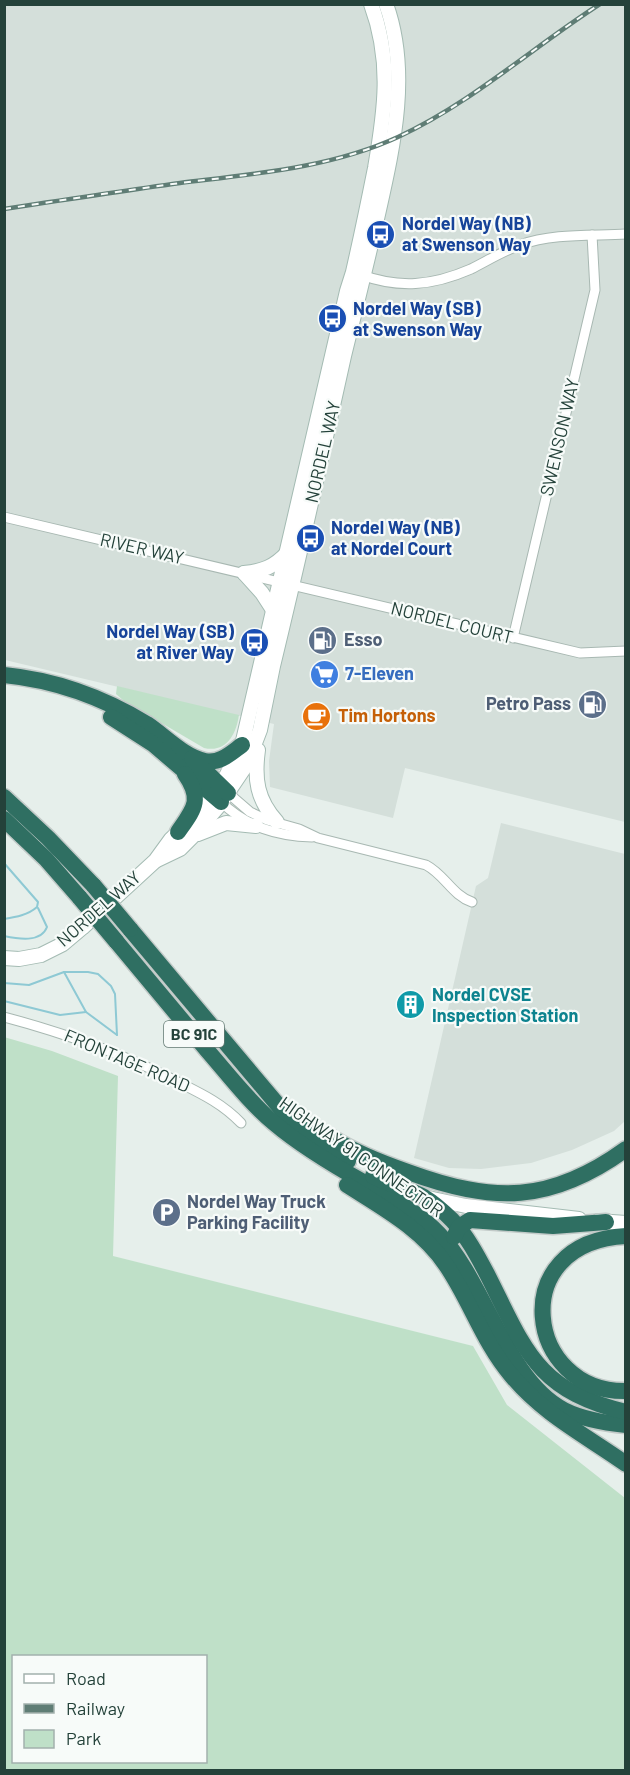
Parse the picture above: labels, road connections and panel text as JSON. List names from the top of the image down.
{
  "streets": {
    "highway": ["BC 91C", "HIGHWAY 91 CONNECTOR"],
    "street": [
      "SWENSON WAY",
      "NORDEL WAY",
      "RIVER WAY",
      "NORDEL COURT",
      "FRONTAGE ROAD"
    ]
  },
  "crossings": [
    ["SWENSON WAY", "NORDEL COURT"],
    ["NORDEL WAY", "RIVER WAY"],
    ["NORDEL WAY", "NORDEL COURT"],
    ["RIVER WAY", "NORDEL COURT"]
  ],
  "places": {
    "bus stop": [
      "Nordel Way (NB) at Swenson Way",
      "Nordel Way (SB) at Swenson Way",
      "Nordel Way (NB) at Nordel Court",
      "Nordel Way (SB) at River Way"
    ],
    "fuel station": ["Esso", "Petro Pass"],
    "supermarket": ["7-Eleven"],
    "cafe": ["Tim Hortons"],
    "building": ["Nordel CVSE Inspection Station"],
    "parking": ["Nordel Way Truck Parking Facility"]
  },
  "legend": ["Road", "Railway", "Park"]
}
